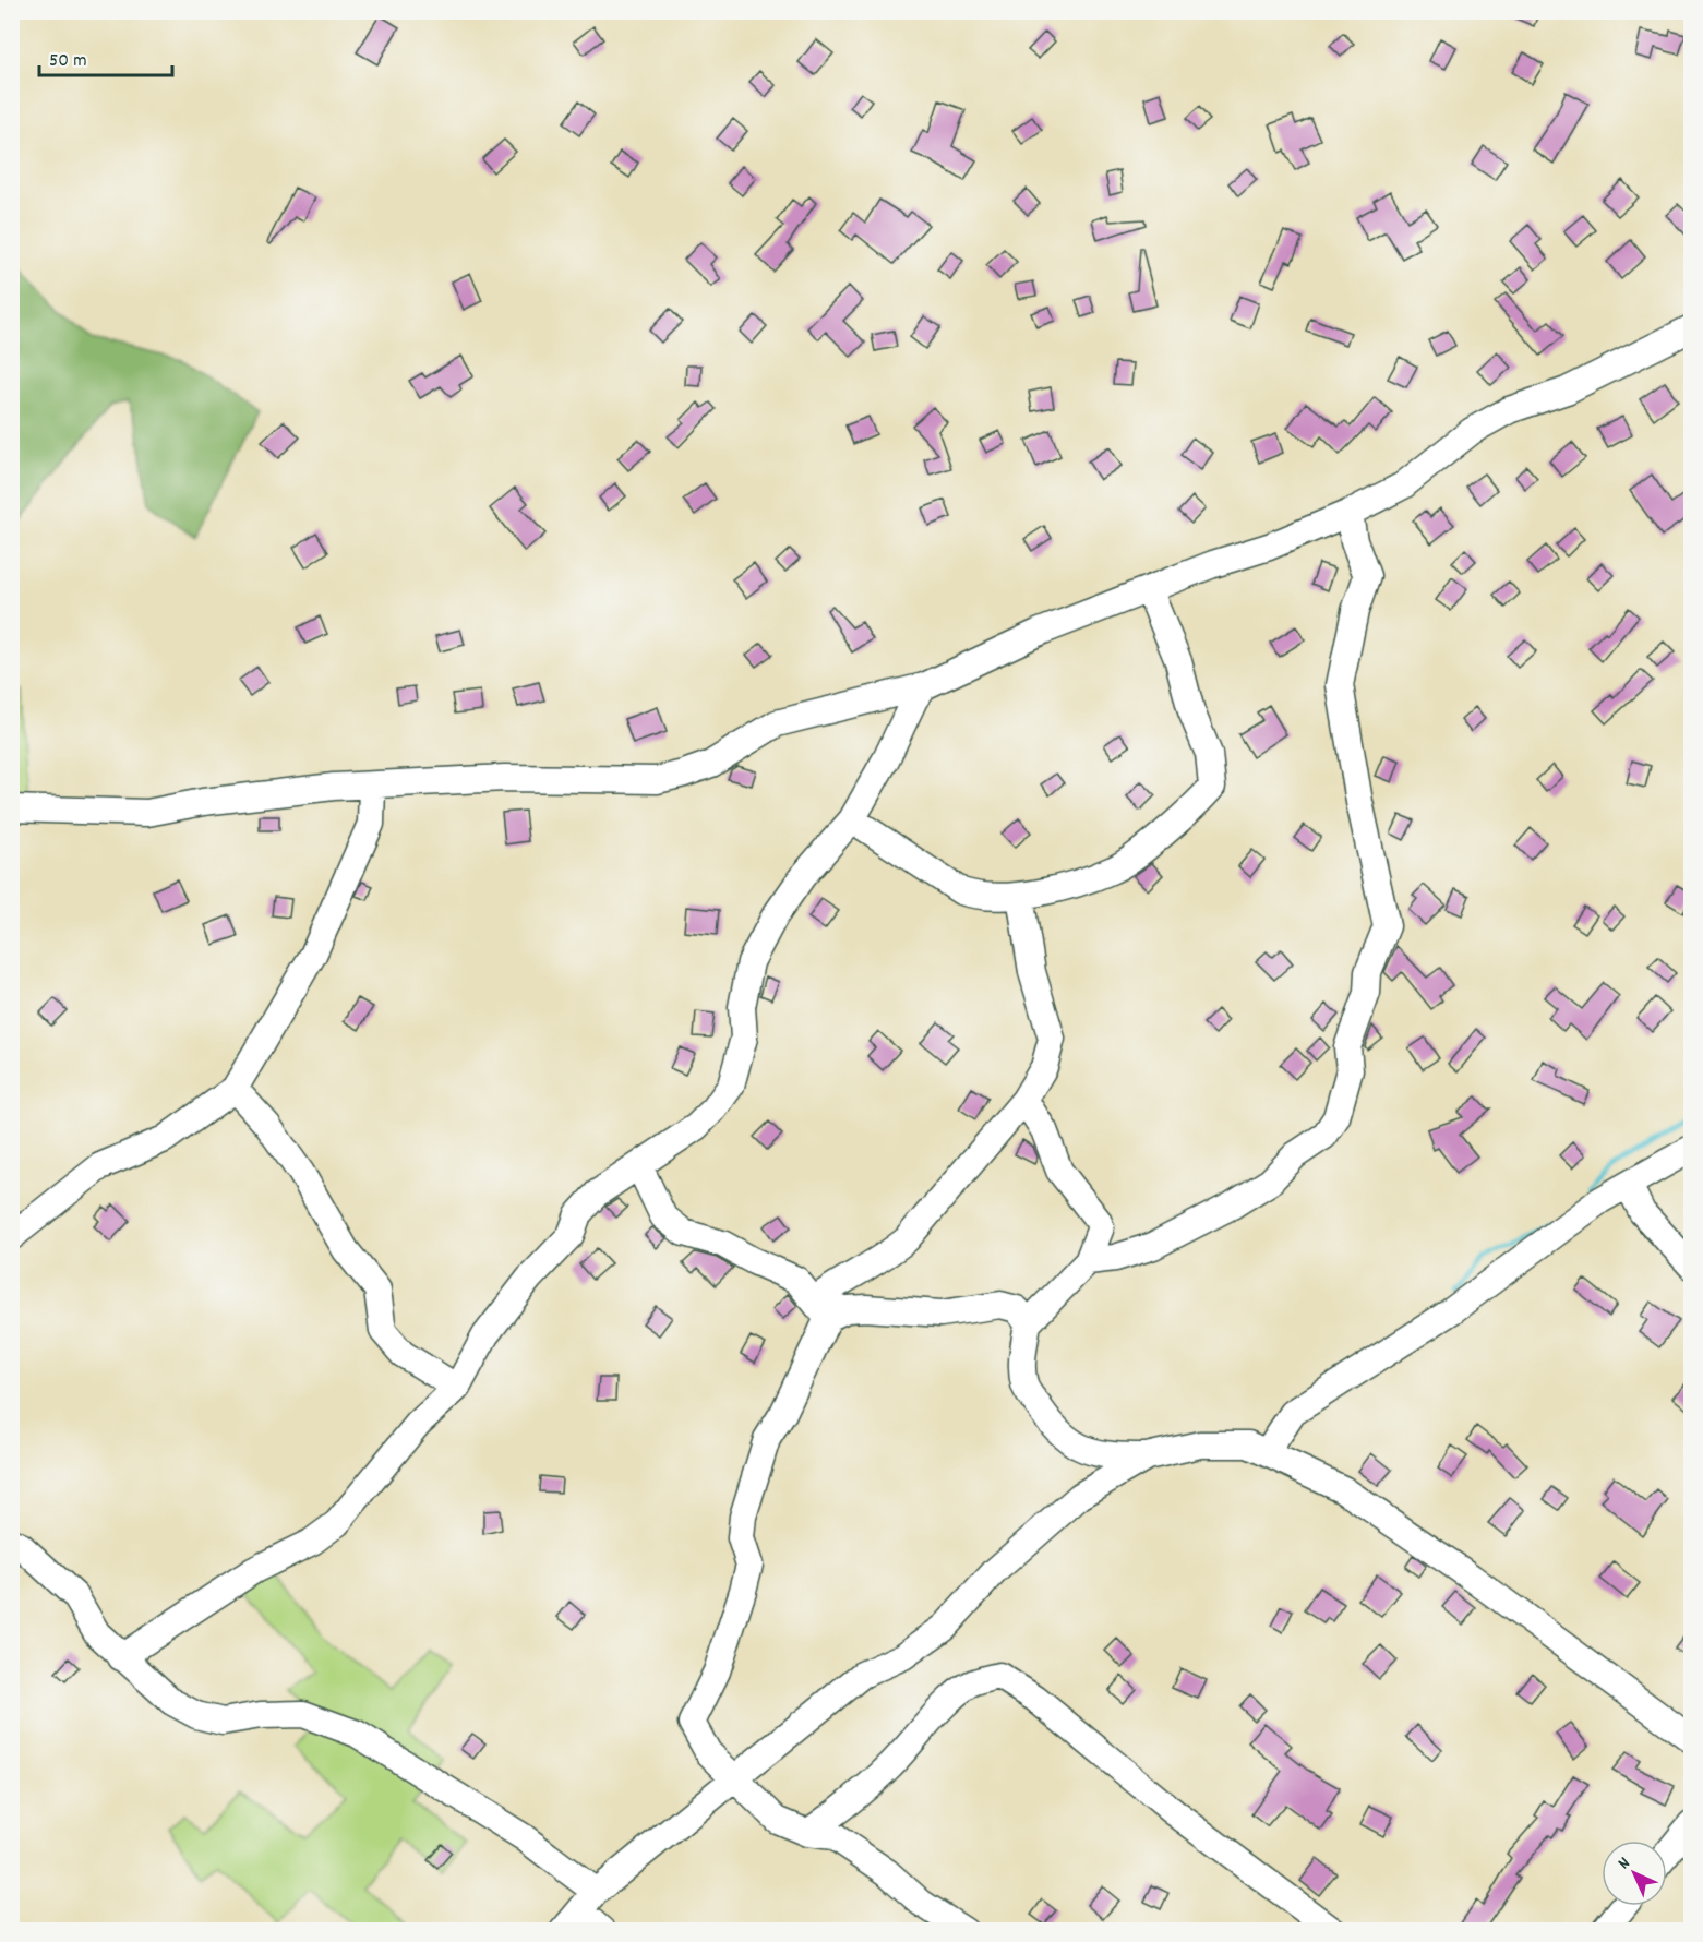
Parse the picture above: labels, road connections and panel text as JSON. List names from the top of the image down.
{
  "scale_bar": "50 m",
  "north": "top left"
}
